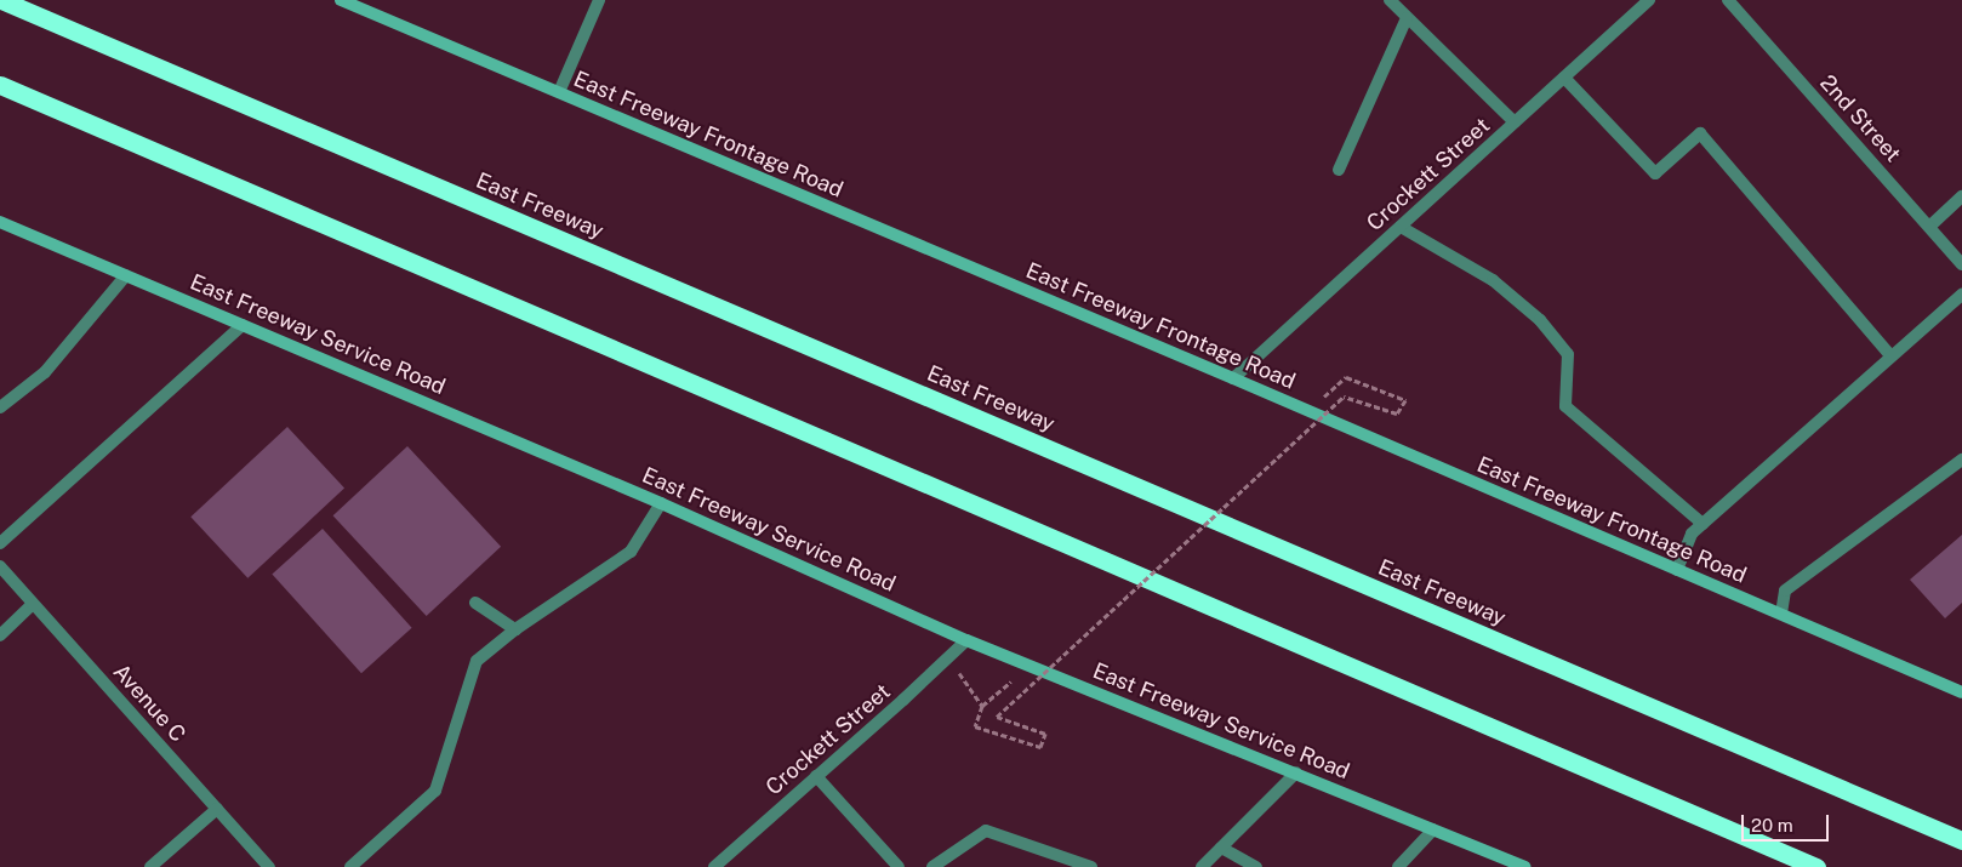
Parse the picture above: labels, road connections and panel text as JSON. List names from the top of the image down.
{
  "streets": {
    "highway": ["East Freeway"],
    "main road": ["East Freeway Frontage Road", "East Freeway Service Road"],
    "street": ["2nd Street", "Crockett Street", "Avenue C"]
  },
  "crossings": [
    ["East Freeway Frontage Road", "Crockett Street"],
    ["Crockett Street", "East Freeway Service Road"]
  ],
  "scale_bar": "20 m"
}
